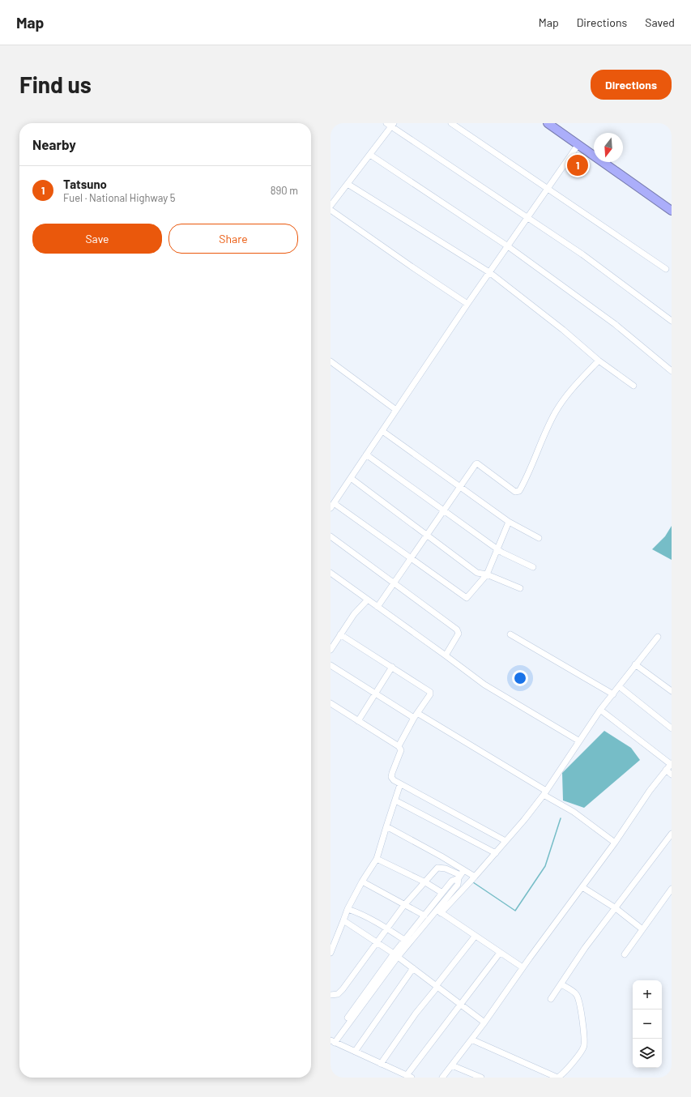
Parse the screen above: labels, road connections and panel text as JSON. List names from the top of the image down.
{
  "north": "bottom",
  "page": {
    "header": "Map",
    "nav": ["Map", "Directions", "Saved"],
    "buttons": [
      "Directions",
      ["Save", "Share"]
    ],
    "title": "Find us",
    "heading": "Nearby",
    "pins": "1",
    "list": [
      {
        "mark": "1",
        "name": "Tatsuno",
        "note": "Fuel · National Highway 5",
        "value": "890 m"
      }
    ],
    "map_buttons": ["+", "−"]
  }
}
